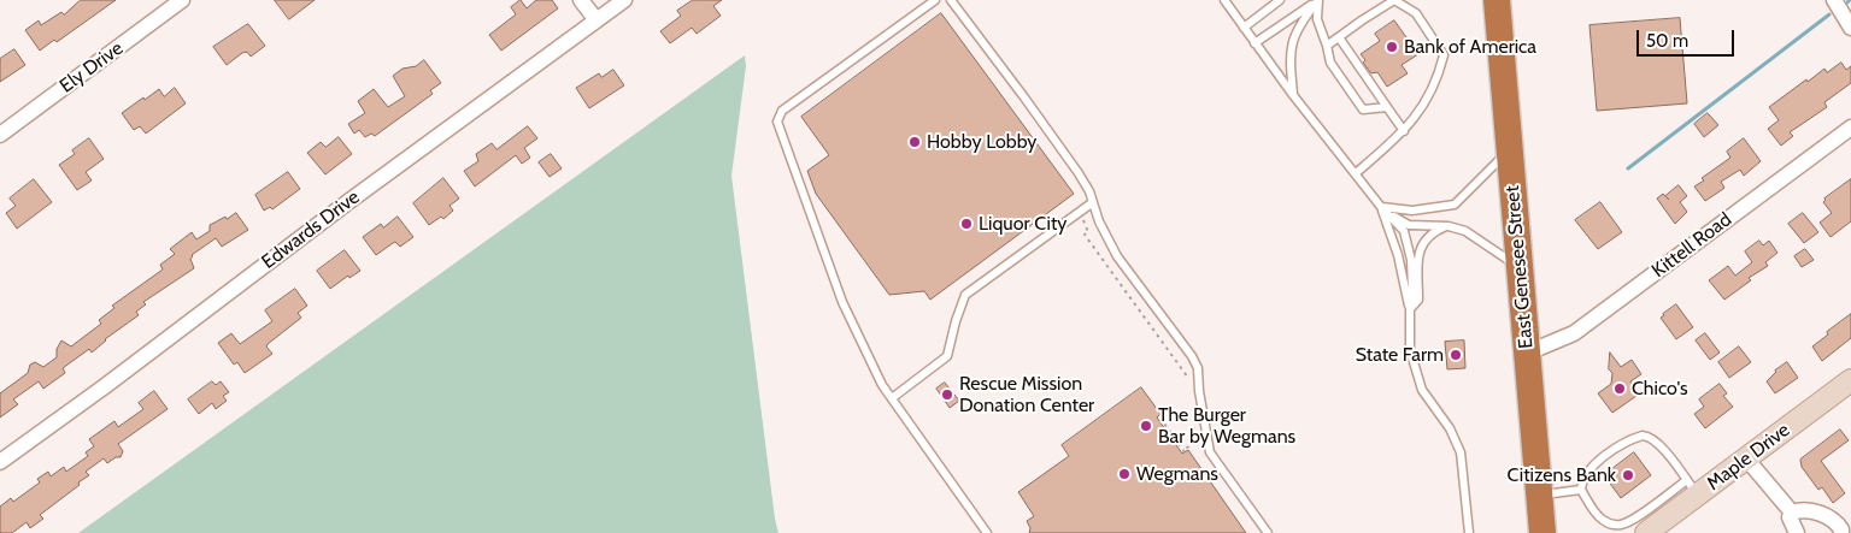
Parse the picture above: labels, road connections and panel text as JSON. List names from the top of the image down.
{
  "streets": {
    "highway": ["East Genesee Street"],
    "street": [
      "Ely Drive",
      "Edwards Drive",
      "Kittell Road",
      "Maple Drive"
    ]
  },
  "crossings": [
    ["Kittell Road", "East Genesee Street"]
  ],
  "places": [
    "Bank of America",
    "Hobby Lobby",
    "Liquor City",
    "State Farm",
    "Chico's",
    "Rescue Mission Donation Center",
    "The Burger Bar by Wegmans",
    "Wegmans",
    "Citizens Bank"
  ],
  "scale_bar": "50 m"
}
